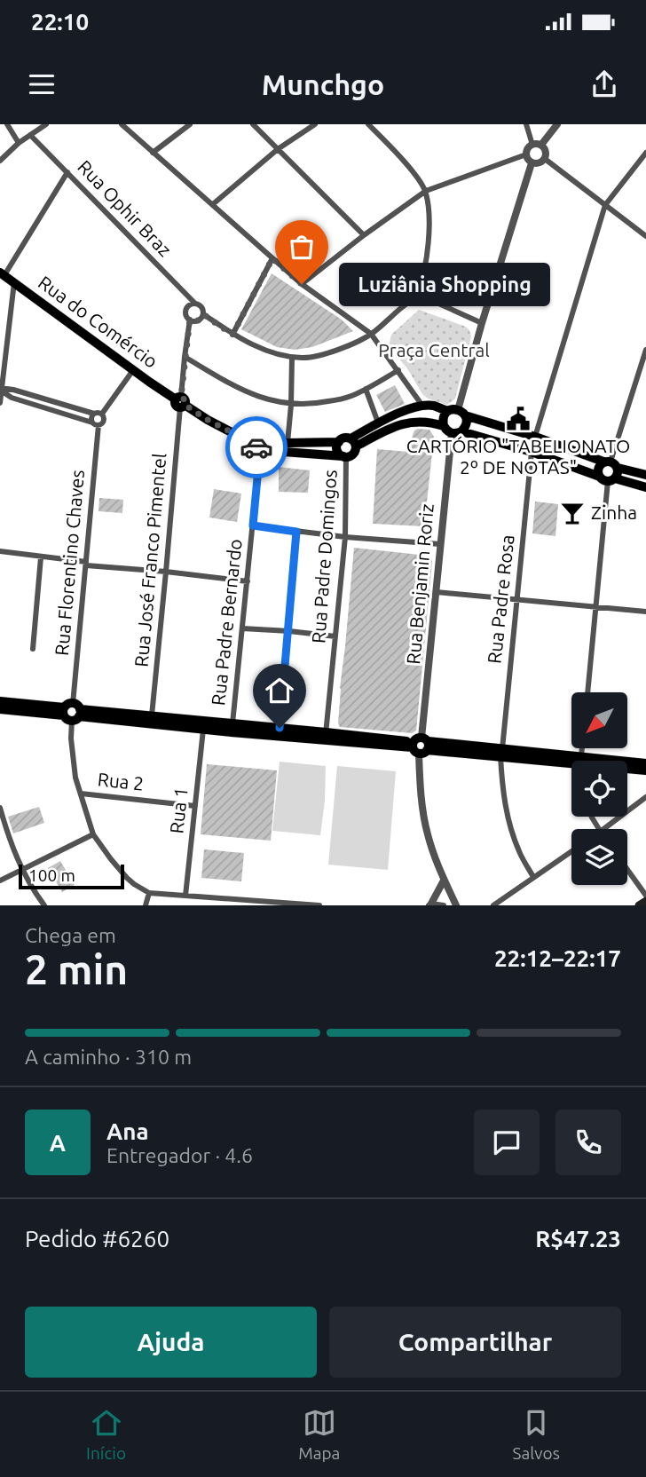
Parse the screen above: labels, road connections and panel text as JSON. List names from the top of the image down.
{
  "streets": {
    "main road": ["Rua do Comércio"],
    "street": [
      "Rua Ophir Braz",
      "Rua Padre Domingos",
      "Rua José Franco Pimentel",
      "Rua Florentino Chaves",
      "Rua Benjamin Roriz",
      "Rua Padre Rosa",
      "Rua Padre Bernardo",
      "Rua 2",
      "Rua 1"
    ]
  },
  "crossings": [
    ["Rua Ophir Braz", "Rua José Franco Pimentel"],
    ["Rua do Comércio", "Rua Padre Domingos"],
    ["Rua do Comércio", "Rua José Franco Pimentel"],
    ["Rua do Comércio", "Rua Padre Bernardo"],
    ["Rua Florentino Chaves", "Rua 2"],
    ["Rua 2", "Rua 1"]
  ],
  "parks": ["Praça Central"],
  "places": {
    "other": ["Luziânia Shopping"],
    "public building": ["CARTÓRIO \"TABELIONATO 2º DE NOTAS\""],
    "bar": ["Zinha"]
  },
  "scale_bar": "100 m",
  "north": "bottom left",
  "page": {
    "status": "22:10",
    "header": "Munchgo",
    "bubble": "Luziânia Shopping",
    "scale": "100 m",
    "heading": ["2 min", "Chega em", "22:12–22:17"],
    "panel": [
      "Ana",
      "Entregador · 4.6",
      "Pedido #6260",
      "R$47.23"
    ],
    "bar": "A caminho · 310 m",
    "round": "A",
    "buttons": ["Ajuda", "Compartilhar"],
    "tabs": ["Início", "Mapa", "Salvos"]
  }
}
